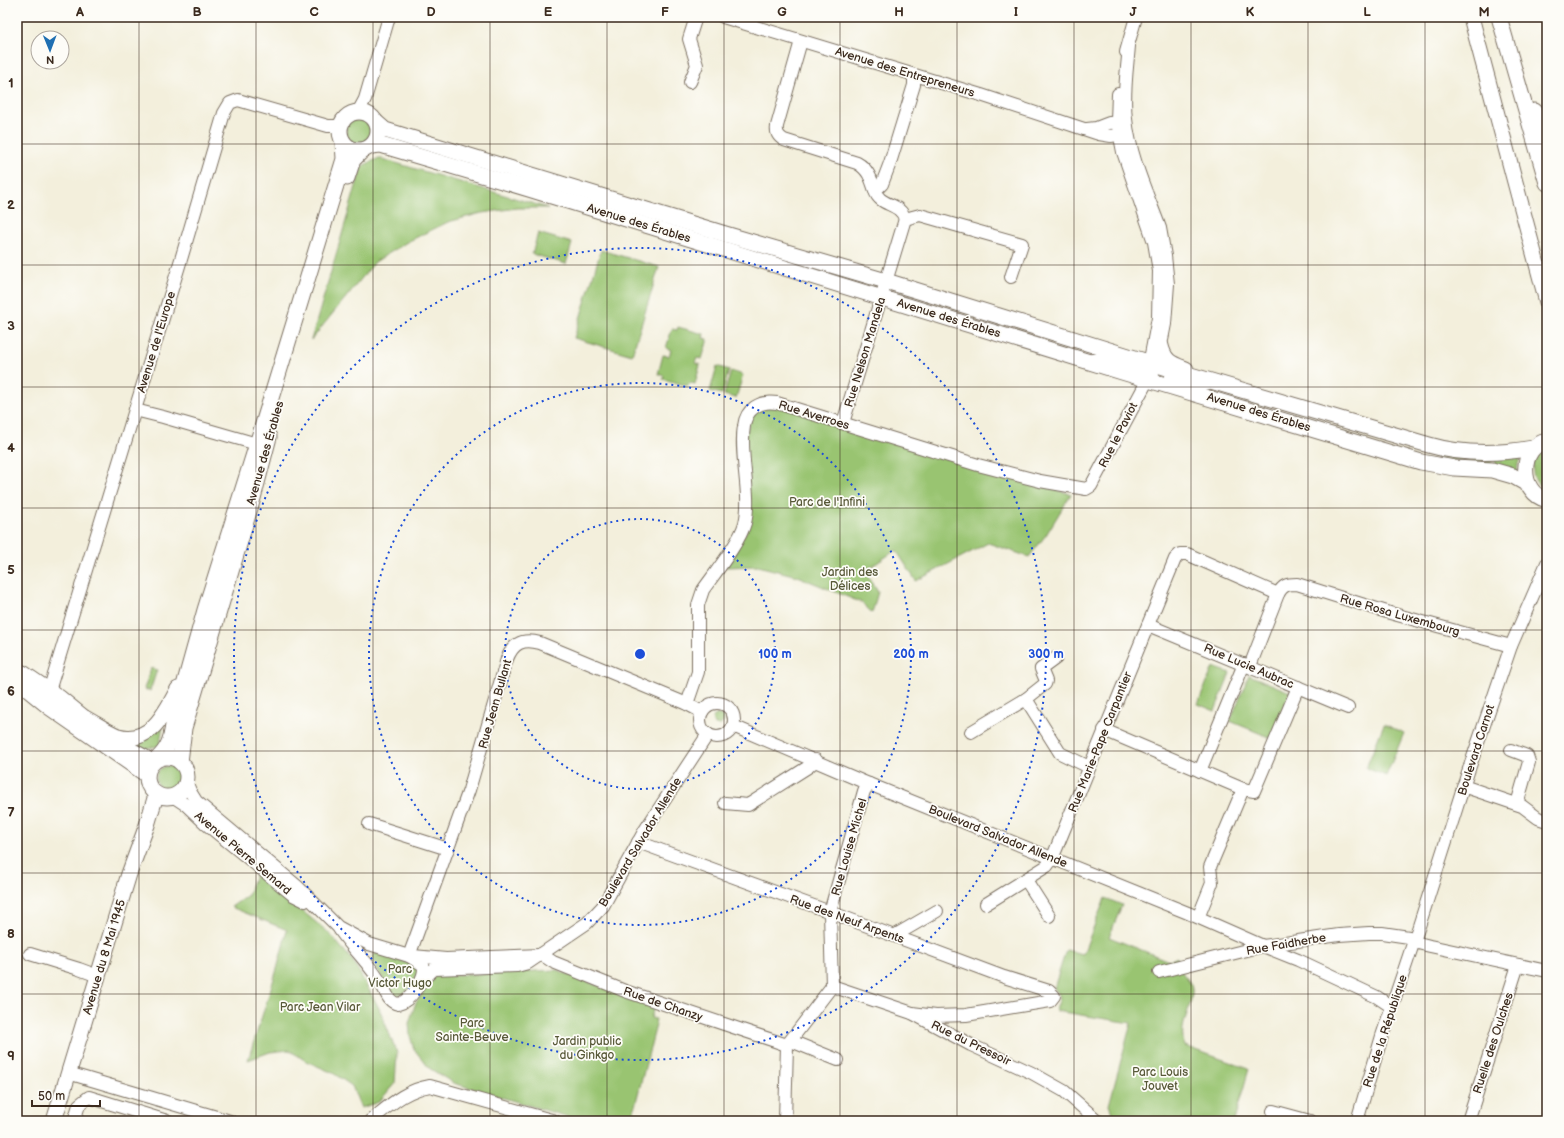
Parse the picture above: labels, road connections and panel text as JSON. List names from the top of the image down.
{
  "streets": {
    "main road": ["Avenue des Érables", "Avenue du 8 Mai 1945"],
    "street": [
      "Avenue des Entrepreneurs",
      "Avenue de l'Europe",
      "Rue Nelson Mandela",
      "Rue Averroes",
      "Rue le Paviot",
      "Rue Rosa Luxembourg",
      "Rue Lucie Aubrac",
      "Rue Jean Bullant",
      "Rue Marie-Pape Carpantier",
      "Boulevard Carnot",
      "Boulevard Salvador Allende",
      "Rue Louise Michel",
      "Avenue Pierre Semard",
      "Rue des Neuf Arpents",
      "Rue Faidherbe",
      "Rue de Chanzy",
      "Rue de la République",
      "Rue du Pressoir",
      "Ruelle des Oulches"
    ]
  },
  "crossings": [
    ["Avenue des Érables", "Avenue de l'Europe"],
    ["Avenue des Érables", "Rue Nelson Mandela"],
    ["Avenue des Érables", "Rue le Paviot"],
    ["Avenue des Érables", "Avenue Pierre Semard"],
    ["Avenue des Érables", "Avenue du 8 Mai 1945"],
    ["Rue Nelson Mandela", "Rue Averroes"],
    ["Rue Averroes", "Rue le Paviot"],
    ["Rue Averroes", "Rue Jean Bullant"],
    ["Rue Rosa Luxembourg", "Rue Marie-Pape Carpantier"],
    ["Rue Rosa Luxembourg", "Boulevard Carnot"],
    ["Rue Lucie Aubrac", "Rue Marie-Pape Carpantier"],
    ["Rue Jean Bullant", "Boulevard Salvador Allende"],
    ["Rue Marie-Pape Carpantier", "Boulevard Salvador Allende"],
    ["Boulevard Carnot", "Rue Faidherbe"],
    ["Boulevard Carnot", "Rue de la République"],
    ["Boulevard Salvador Allende", "Rue Louise Michel"],
    ["Boulevard Salvador Allende", "Avenue Pierre Semard"],
    ["Boulevard Salvador Allende", "Rue des Neuf Arpents"],
    ["Boulevard Salvador Allende", "Rue Faidherbe"],
    ["Boulevard Salvador Allende", "Rue de Chanzy"],
    ["Boulevard Salvador Allende", "Rue de la République"],
    ["Rue Louise Michel", "Rue des Neuf Arpents"],
    ["Rue Louise Michel", "Rue du Pressoir"],
    ["Avenue Pierre Semard", "Avenue du 8 Mai 1945"],
    ["Rue des Neuf Arpents", "Rue du Pressoir"],
    ["Rue Faidherbe", "Rue de la République"],
    ["Rue Faidherbe", "Ruelle des Oulches"]
  ],
  "parks": [
    "Parc de l'Infini",
    "Jardin des Délices",
    "Parc Victor Hugo",
    "Parc Jean Vilar",
    "Parc Sainte-Beuve",
    "Jardin public du Ginkgo",
    "Parc Louis Jouvet"
  ],
  "scale_bar": "50 m",
  "north": "bottom",
  "grid": {
    "columns": [
      "A",
      "B",
      "C",
      "D",
      "E",
      "F",
      "G",
      "H",
      "I",
      "J",
      "K",
      "L",
      "M"
    ],
    "rows": [
      "1",
      "2",
      "3",
      "4",
      "5",
      "6",
      "7",
      "8",
      "9"
    ]
  },
  "rings": ["100 m", "200 m", "300 m"]
}
